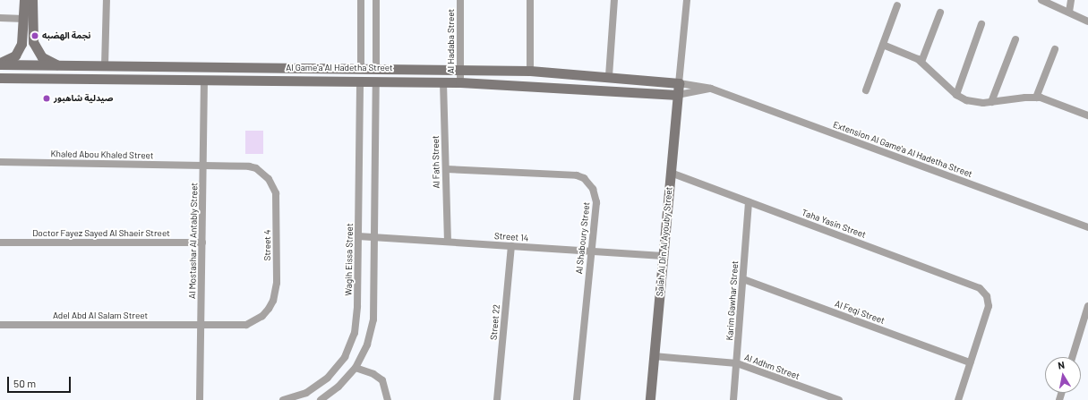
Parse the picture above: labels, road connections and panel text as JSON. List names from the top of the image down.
{
  "streets": {
    "street": [
      "Al Hadaba Street",
      "Al Game'a Al Hadetha Street",
      "Extension Al Game'a Al Hadetha Street",
      "Khaled Abou Khaled Street",
      "Al Fath Street",
      "Taha Yasin Street",
      "Doctor Fayez Sayed Al Shaeir Street",
      "Street 14",
      "Al Shaboury Street",
      "Al Mostashar Al Antably Street",
      "Salah Al Din Al Ayouby Street",
      "Street 4",
      "Wagih Eissa Street",
      "Karim Gawhar Street",
      "Al Feqi Street",
      "Adel Abd Al Salam Street",
      "Street 22",
      "Al Adhm Street"
    ]
  },
  "crossings": [
    ["Al Hadaba Street", "Al Game'a Al Hadetha Street"],
    ["Al Game'a Al Hadetha Street", "Extension Al Game'a Al Hadetha Street"],
    ["Al Game'a Al Hadetha Street", "Al Fath Street"],
    ["Al Game'a Al Hadetha Street", "Al Mostashar Al Antably Street"],
    ["Al Game'a Al Hadetha Street", "Salah Al Din Al Ayouby Street"],
    ["Al Game'a Al Hadetha Street", "Wagih Eissa Street"],
    ["Extension Al Game'a Al Hadetha Street", "Salah Al Din Al Ayouby Street"],
    ["Khaled Abou Khaled Street", "Al Mostashar Al Antably Street"],
    ["Khaled Abou Khaled Street", "Street 4"],
    ["Al Fath Street", "Street 14"],
    ["Al Fath Street", "Al Shaboury Street"],
    ["Taha Yasin Street", "Salah Al Din Al Ayouby Street"],
    ["Taha Yasin Street", "Karim Gawhar Street"],
    ["Taha Yasin Street", "Al Feqi Street"],
    ["Doctor Fayez Sayed Al Shaeir Street", "Al Mostashar Al Antably Street"],
    ["Street 14", "Al Shaboury Street"],
    ["Street 14", "Salah Al Din Al Ayouby Street"],
    ["Street 14", "Wagih Eissa Street"],
    ["Street 14", "Street 22"],
    ["Al Mostashar Al Antably Street", "Street 4"],
    ["Al Mostashar Al Antably Street", "Adel Abd Al Salam Street"],
    ["Salah Al Din Al Ayouby Street", "Al Adhm Street"],
    ["Street 4", "Adel Abd Al Salam Street"],
    ["Karim Gawhar Street", "Al Feqi Street"],
    ["Karim Gawhar Street", "Al Adhm Street"]
  ],
  "places": ["نجمة الهضبه", "صيدلية شاهبور"],
  "scale_bar": "50 m",
  "north": "top"
}
